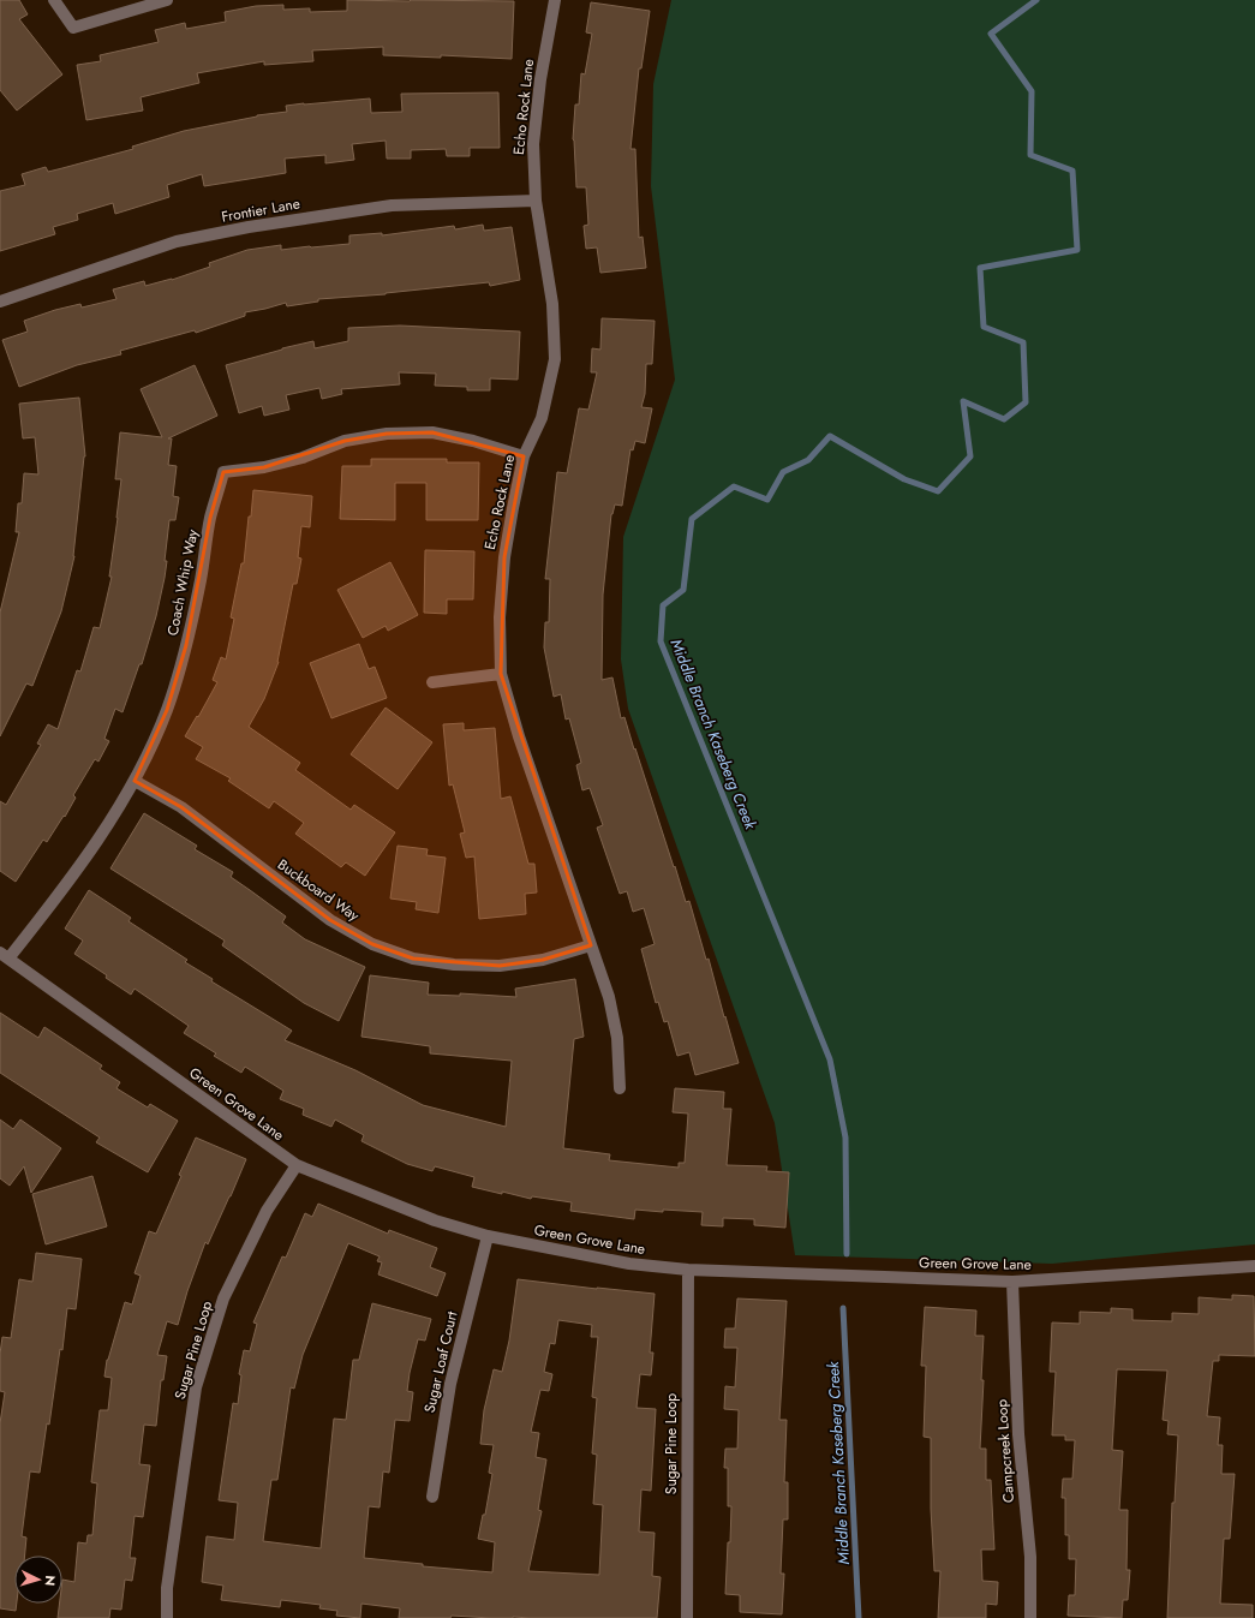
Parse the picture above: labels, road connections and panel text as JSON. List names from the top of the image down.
{
  "streets": {
    "street": [
      "Echo Rock Lane",
      "Frontier Lane",
      "Coach Whip Way",
      "Buckboard Way",
      "Green Grove Lane",
      "Sugar Pine Loop",
      "Sugar Loaf Court",
      "Campcreek Loop"
    ]
  },
  "crossings": [
    ["Echo Rock Lane", "Frontier Lane"],
    ["Echo Rock Lane", "Coach Whip Way"],
    ["Echo Rock Lane", "Buckboard Way"],
    ["Coach Whip Way", "Buckboard Way"],
    ["Coach Whip Way", "Green Grove Lane"],
    ["Green Grove Lane", "Sugar Pine Loop"],
    ["Green Grove Lane", "Sugar Loaf Court"],
    ["Green Grove Lane", "Campcreek Loop"]
  ],
  "water": ["Middle Branch Kaseberg Creek"],
  "north": "right"
}
